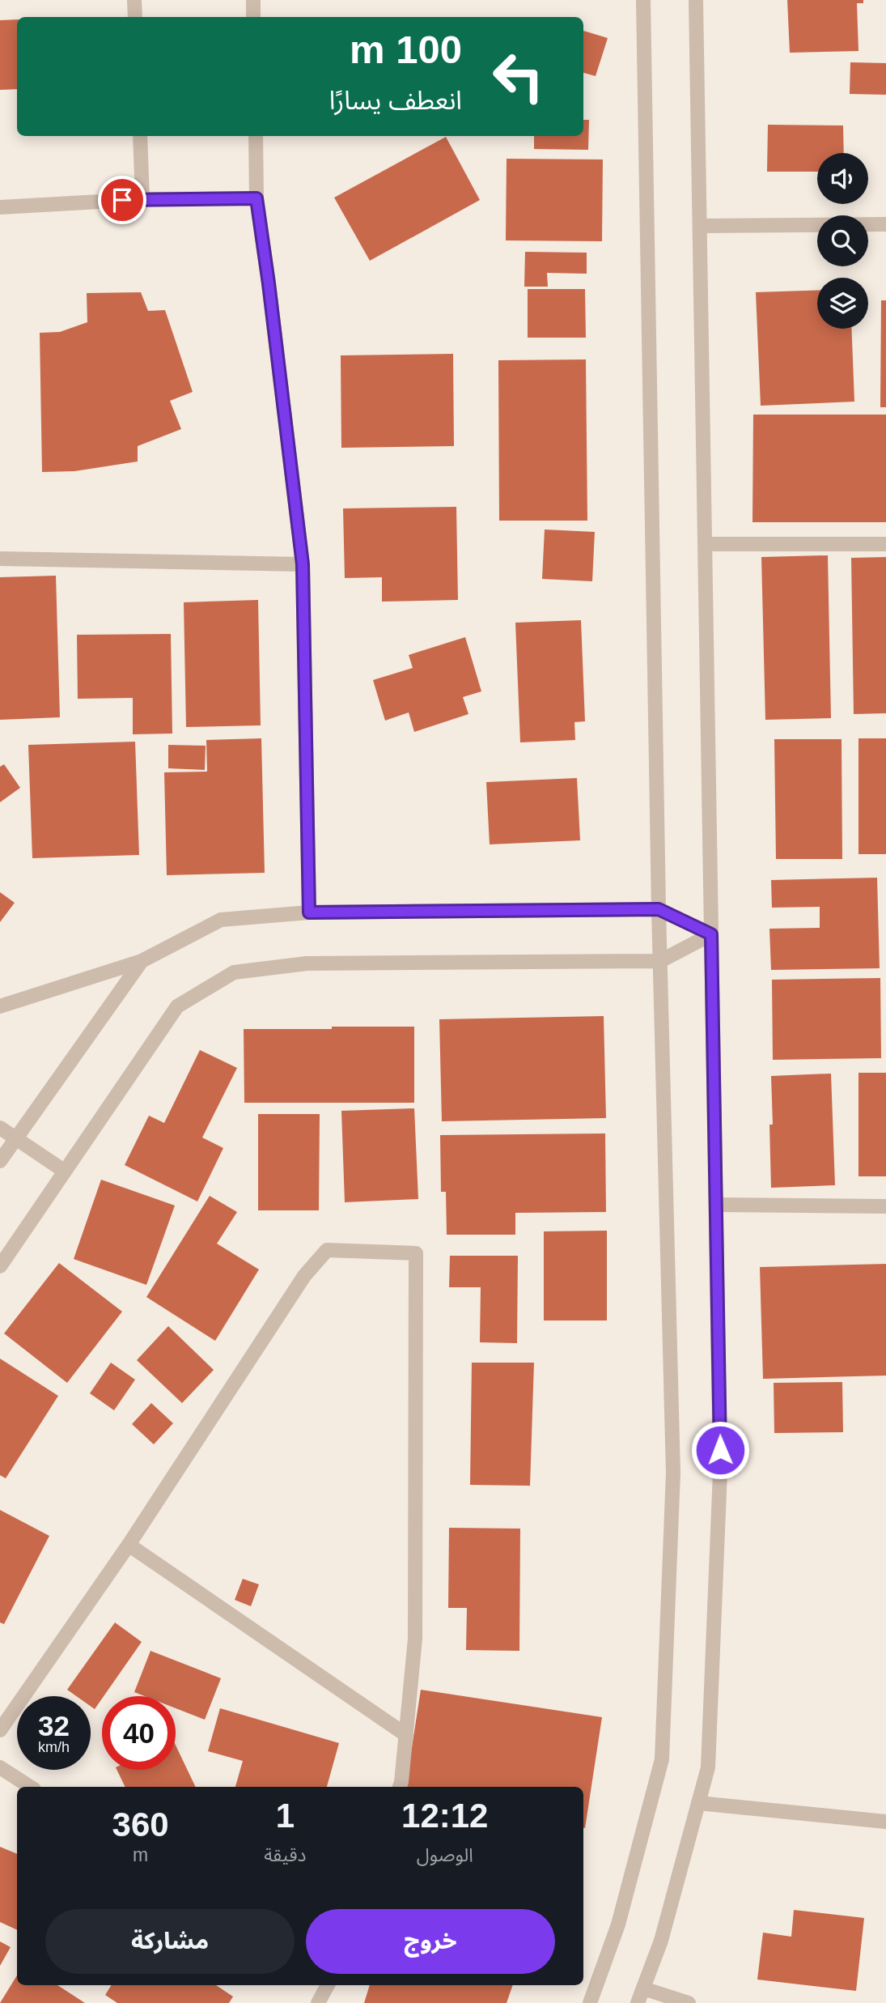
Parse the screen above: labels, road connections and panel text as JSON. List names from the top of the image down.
{
  "page": {
    "turn": ["100 m", "انعطف يسارًا"],
    "speed": "32 km/h",
    "limit": "40",
    "eta": [
      "12:12",
      "الوصول",
      "1",
      "دقيقة",
      "360",
      "m"
    ],
    "buttons": ["خروج", "مشاركة"]
  }
}
